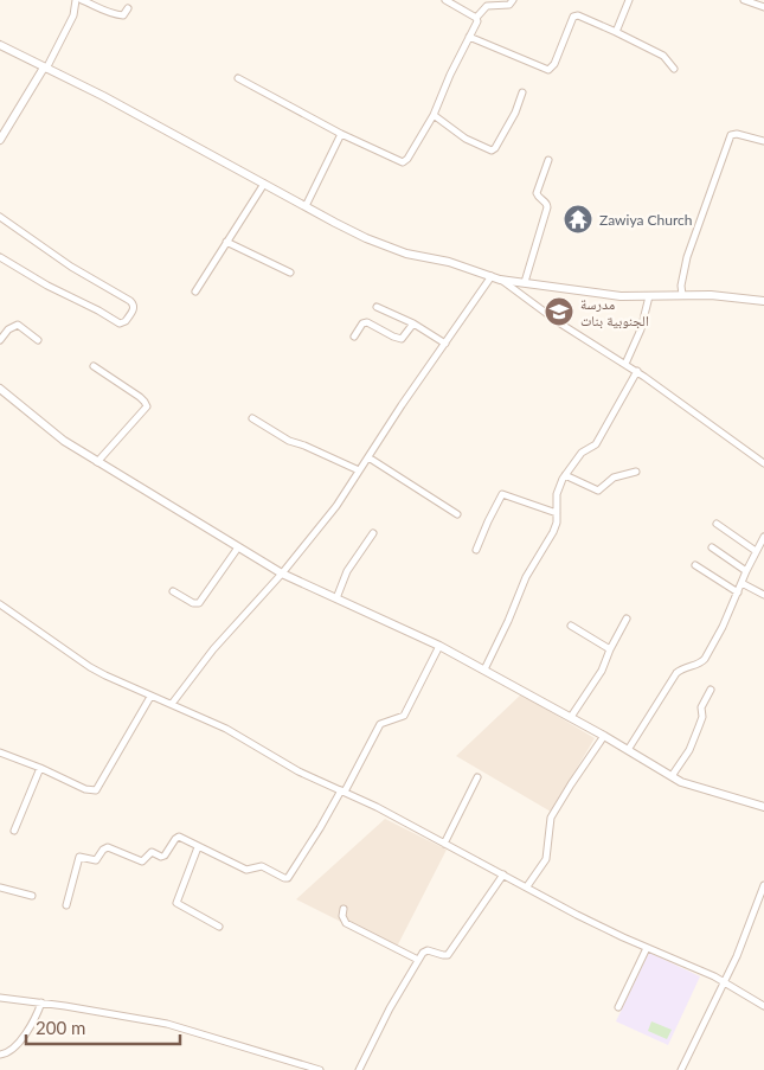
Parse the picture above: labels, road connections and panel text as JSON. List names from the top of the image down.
{
  "places": {
    "temple": ["Zawiya Church"],
    "school or university": ["مدرسة الجنوبية بنات"]
  },
  "scale_bar": "200 m"
}
